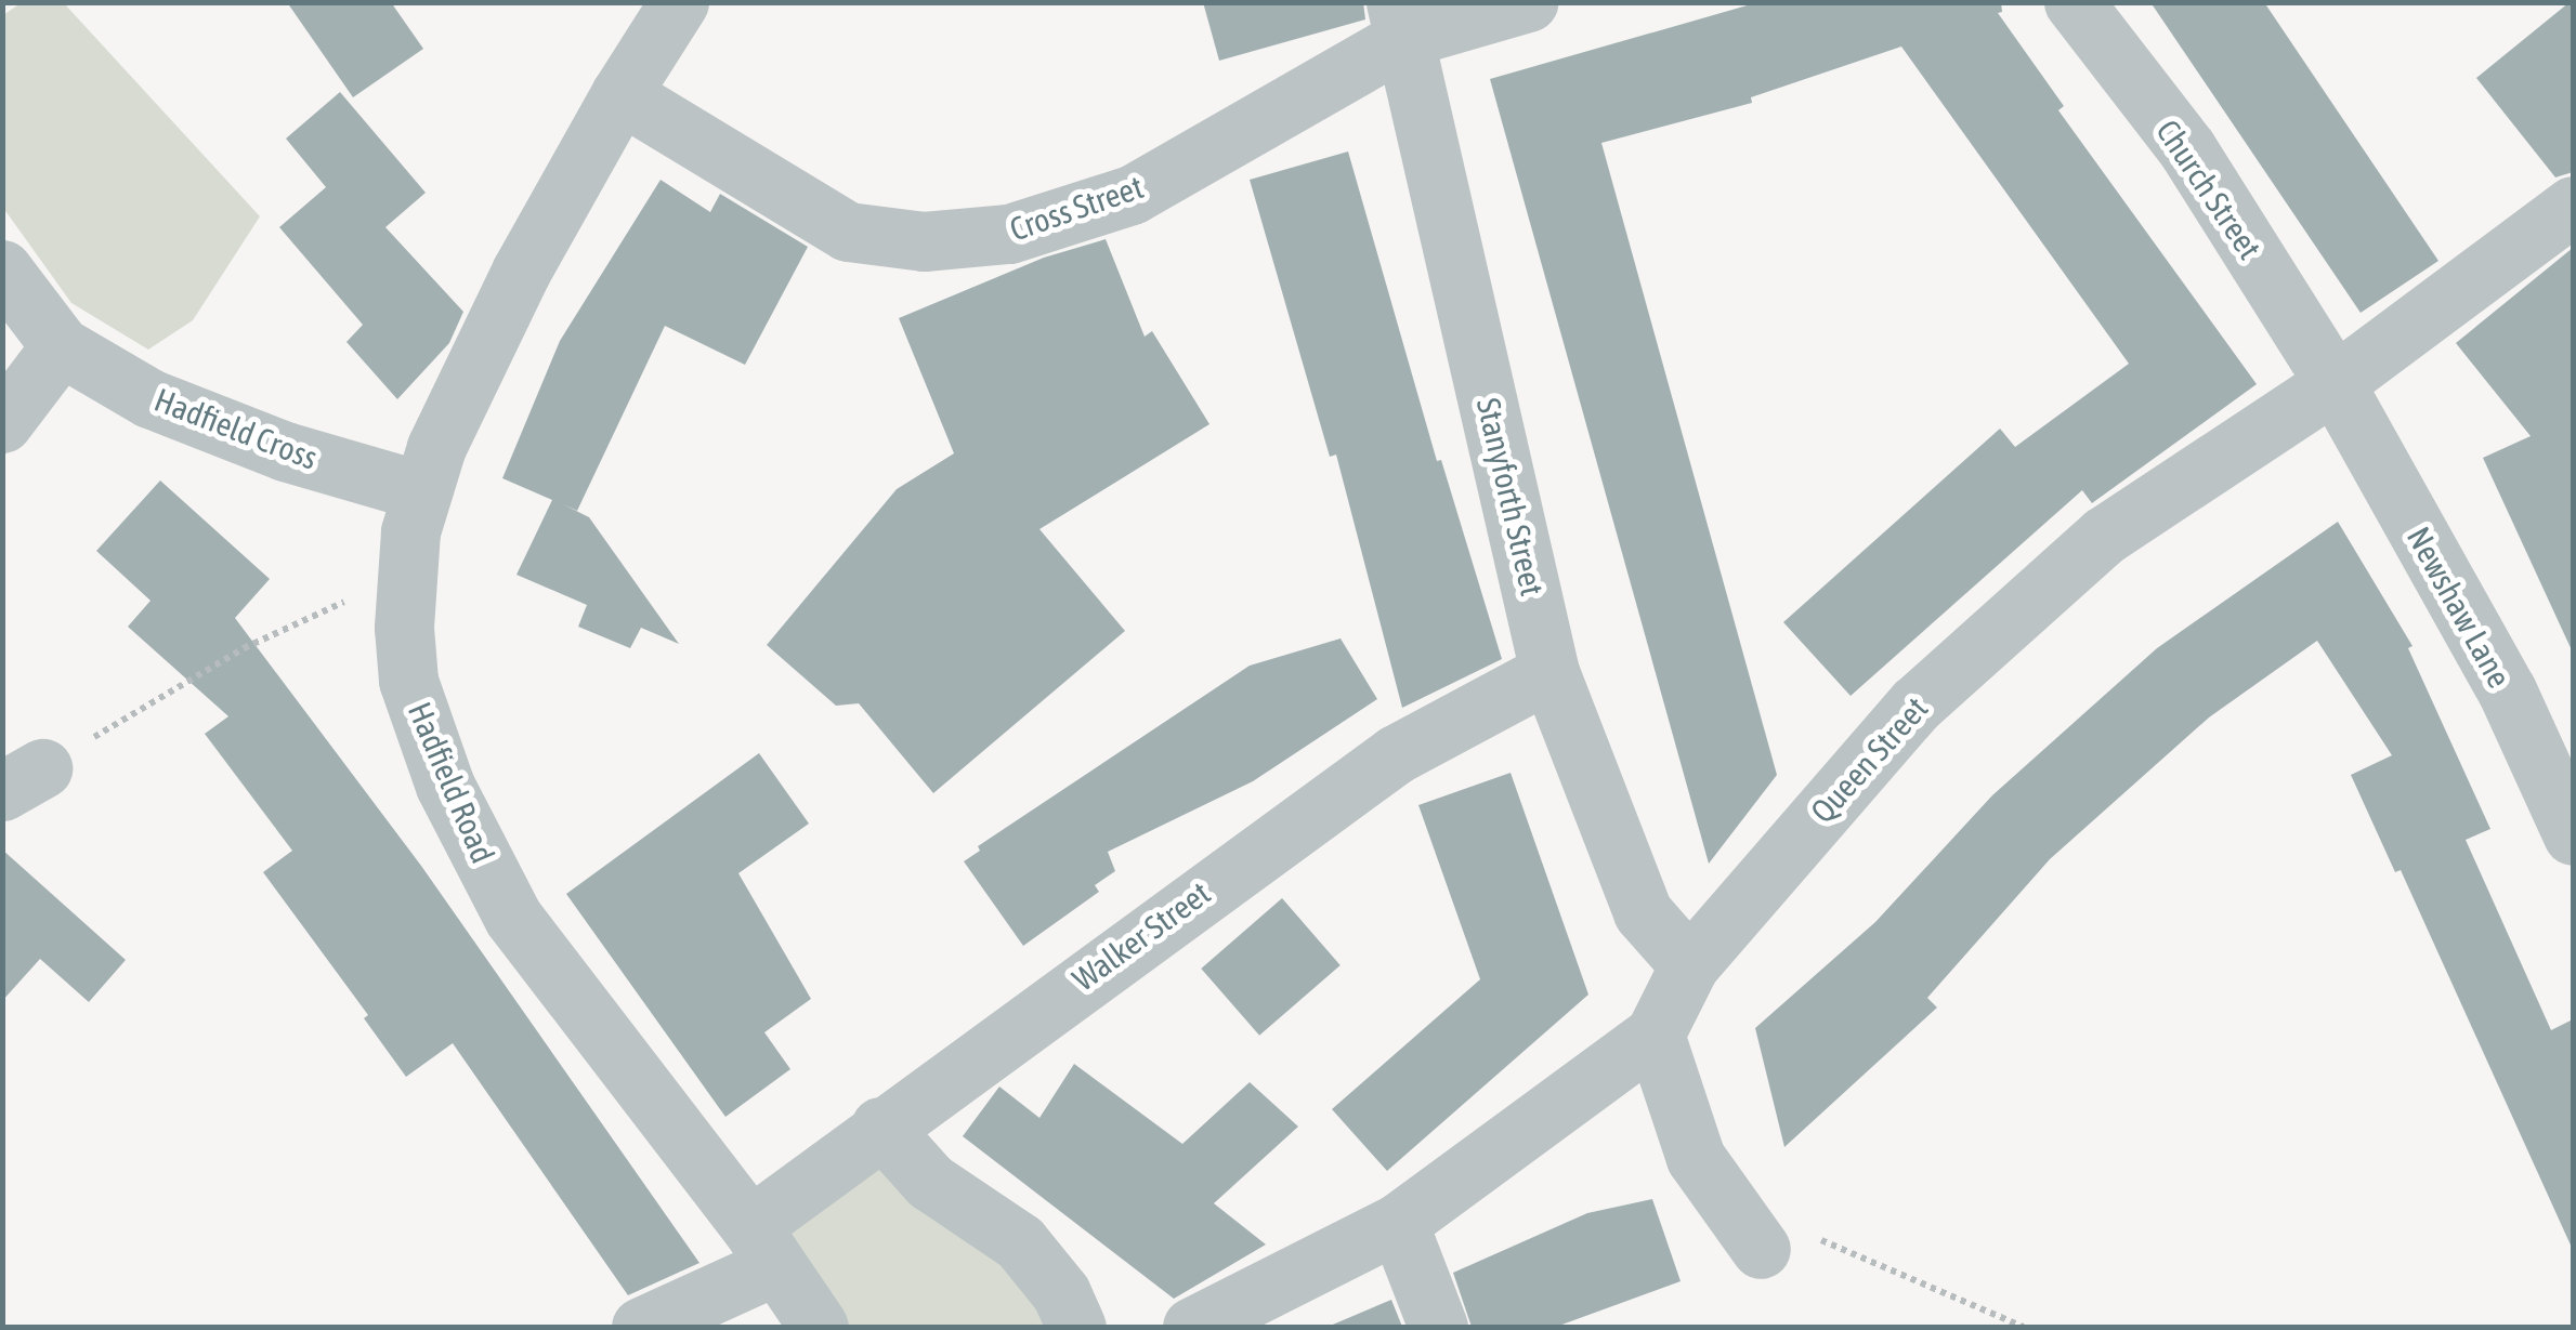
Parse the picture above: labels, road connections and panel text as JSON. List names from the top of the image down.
{
  "streets": {
    "street": [
      "Church Street",
      "Cross Street",
      "Hadfield Cross",
      "Stanyforth Street",
      "Newshaw Lane",
      "Queen Street",
      "Hadfield Road",
      "Walker Street"
    ]
  },
  "crossings": [
    ["Church Street", "Newshaw Lane"],
    ["Church Street", "Queen Street"],
    ["Cross Street", "Stanyforth Street"],
    ["Cross Street", "Hadfield Road"],
    ["Hadfield Cross", "Hadfield Road"],
    ["Stanyforth Street", "Queen Street"],
    ["Stanyforth Street", "Walker Street"],
    ["Newshaw Lane", "Queen Street"],
    ["Hadfield Road", "Walker Street"]
  ]
}
